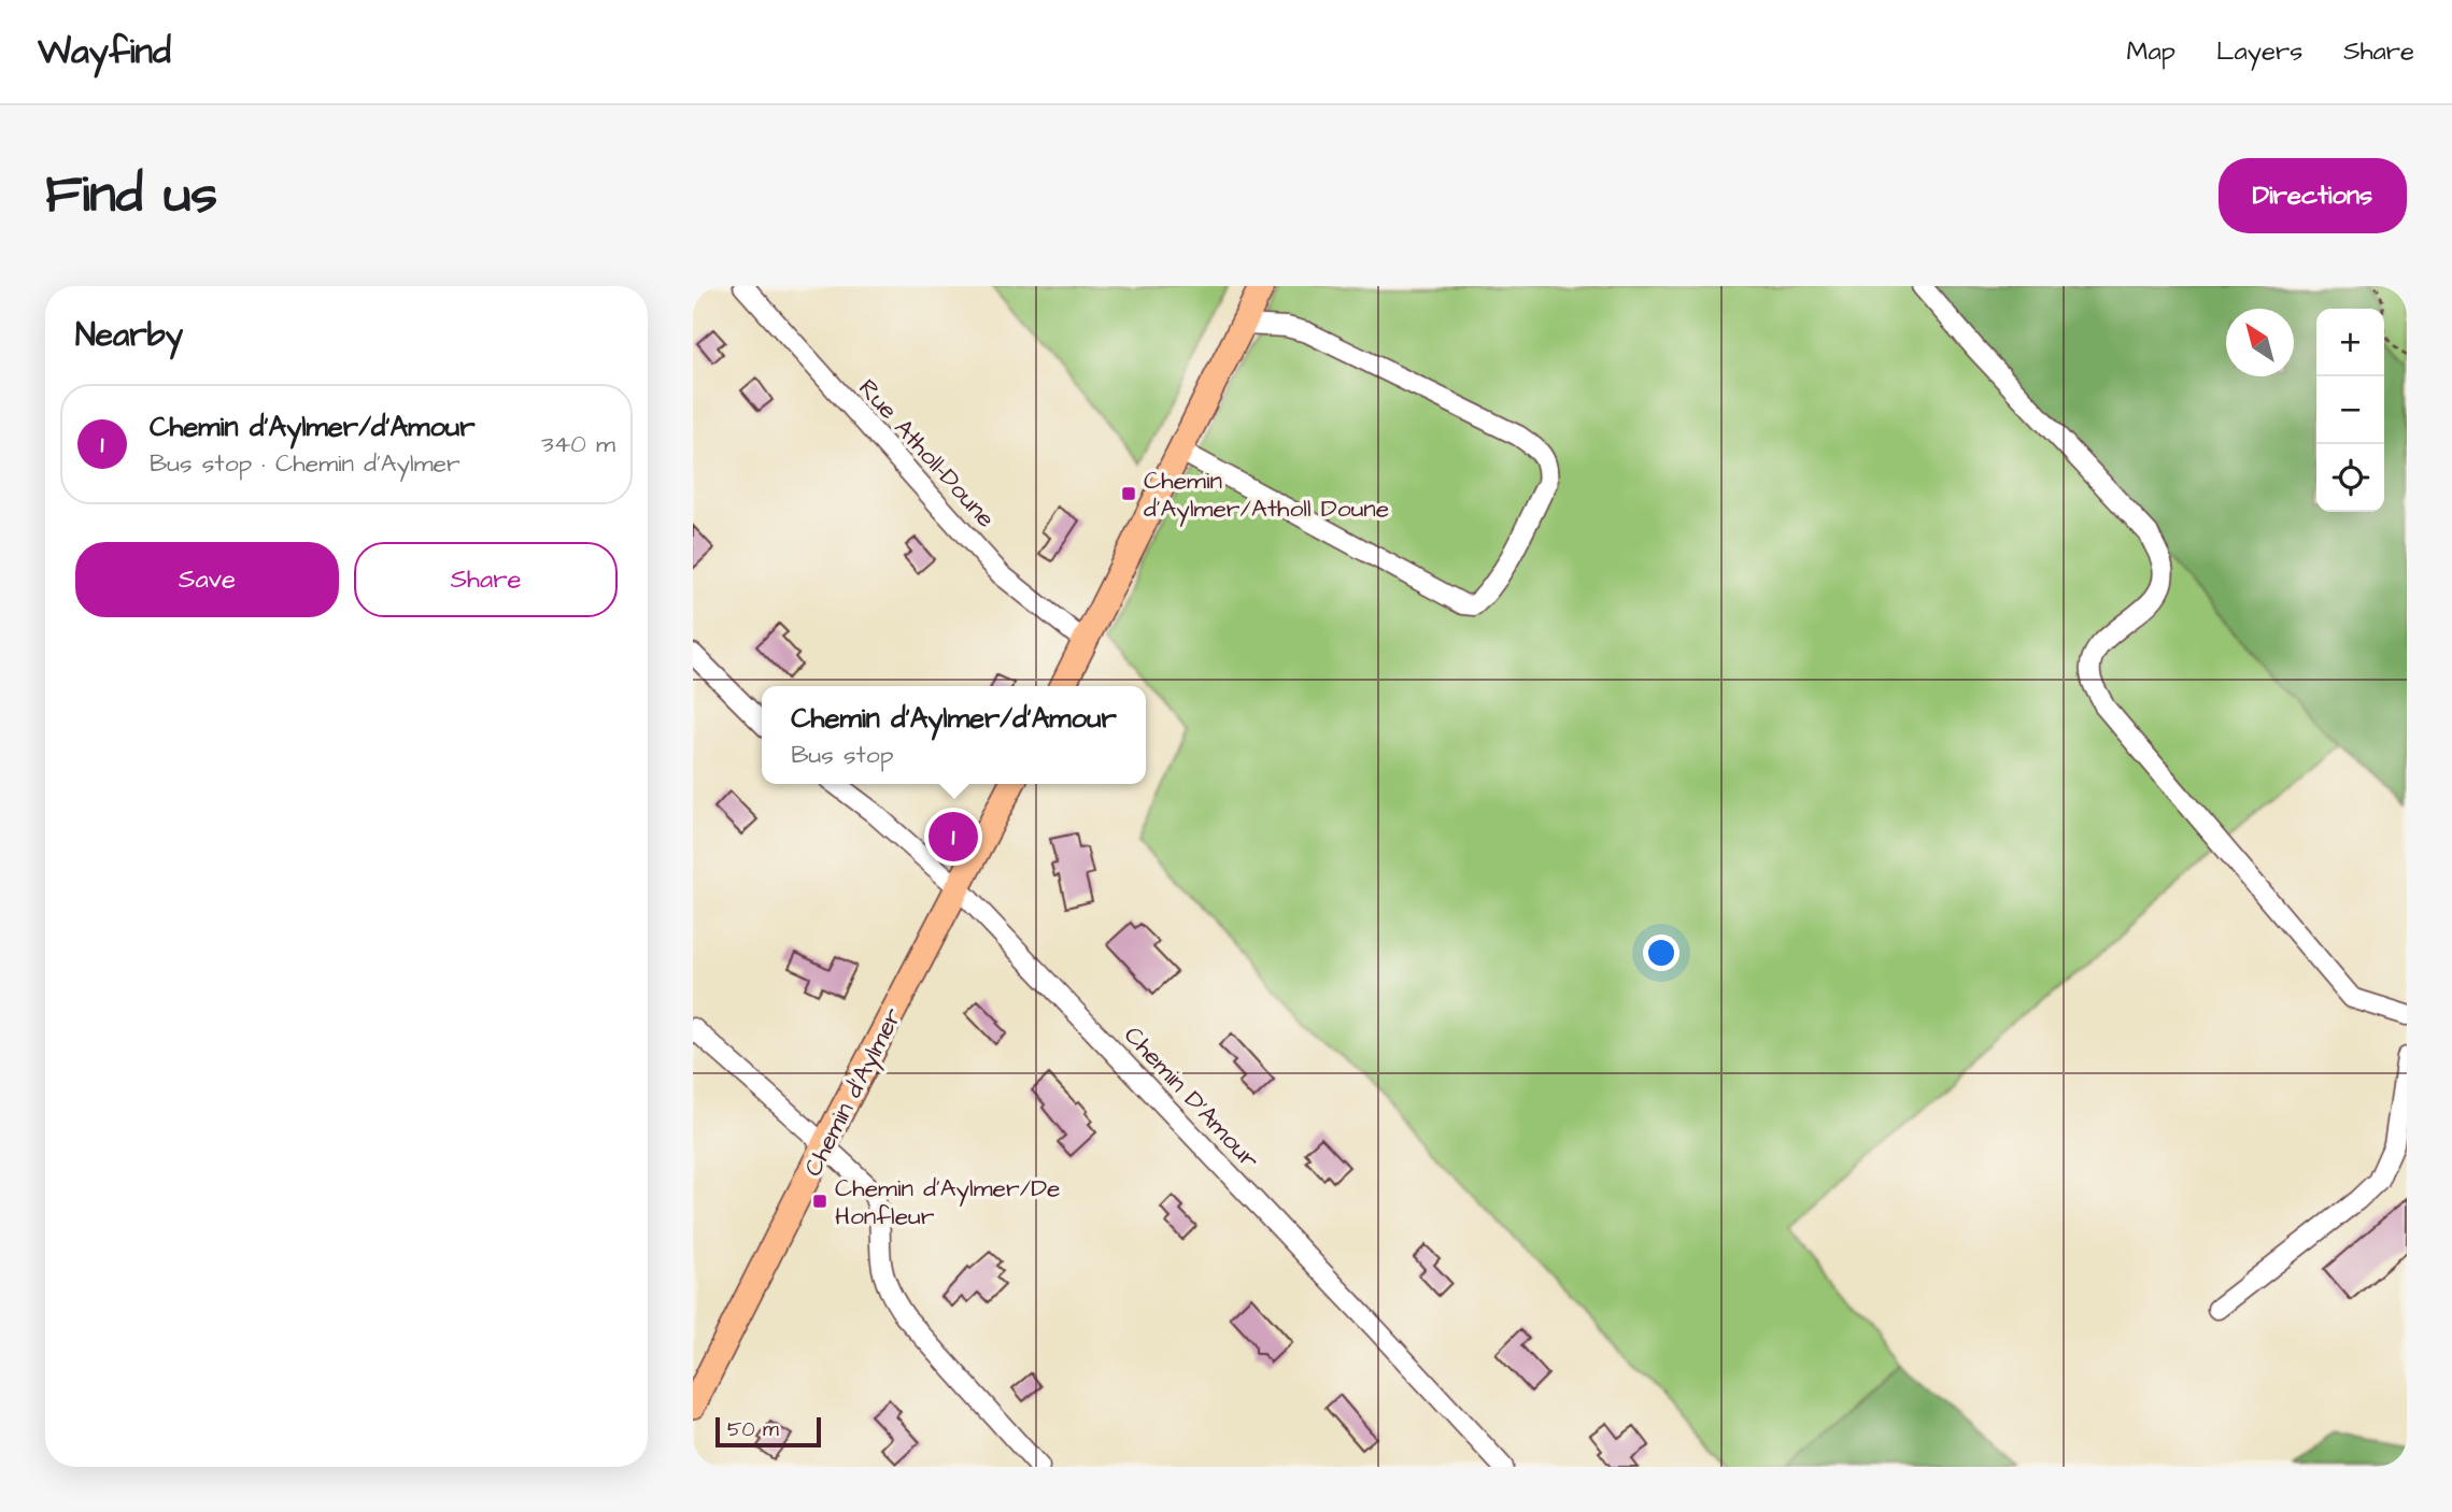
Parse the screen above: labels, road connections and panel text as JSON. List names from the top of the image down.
{
  "streets": {
    "main road": ["Chemin d'Aylmer"],
    "street": ["Rue Atholl-Doune", "Chemin D'Amour"]
  },
  "crossings": [
    ["Chemin d'Aylmer", "Chemin D'Amour"]
  ],
  "places": {
    "transit": ["Chemin d'Aylmer/Atholl Doune", "Chemin d'Aylmer/De Honfleur"]
  },
  "scale_bar": "50 m",
  "north": "top left",
  "page": {
    "header": "Wayfind",
    "nav": ["Map", "Layers", "Share"],
    "buttons": [
      "Directions",
      ["Save", "Share"]
    ],
    "title": "Find us",
    "heading": "Nearby",
    "map_buttons": ["+", "−"],
    "list": [
      {
        "mark": "1",
        "name": "Chemin d'Aylmer/d'Amour",
        "note": "Bus stop · Chemin d'Aylmer",
        "value": "340 m"
      }
    ],
    "popup": ["Chemin d'Aylmer/d'Amour", "Bus stop"],
    "pins": "1",
    "scale": "50 m"
  }
}
